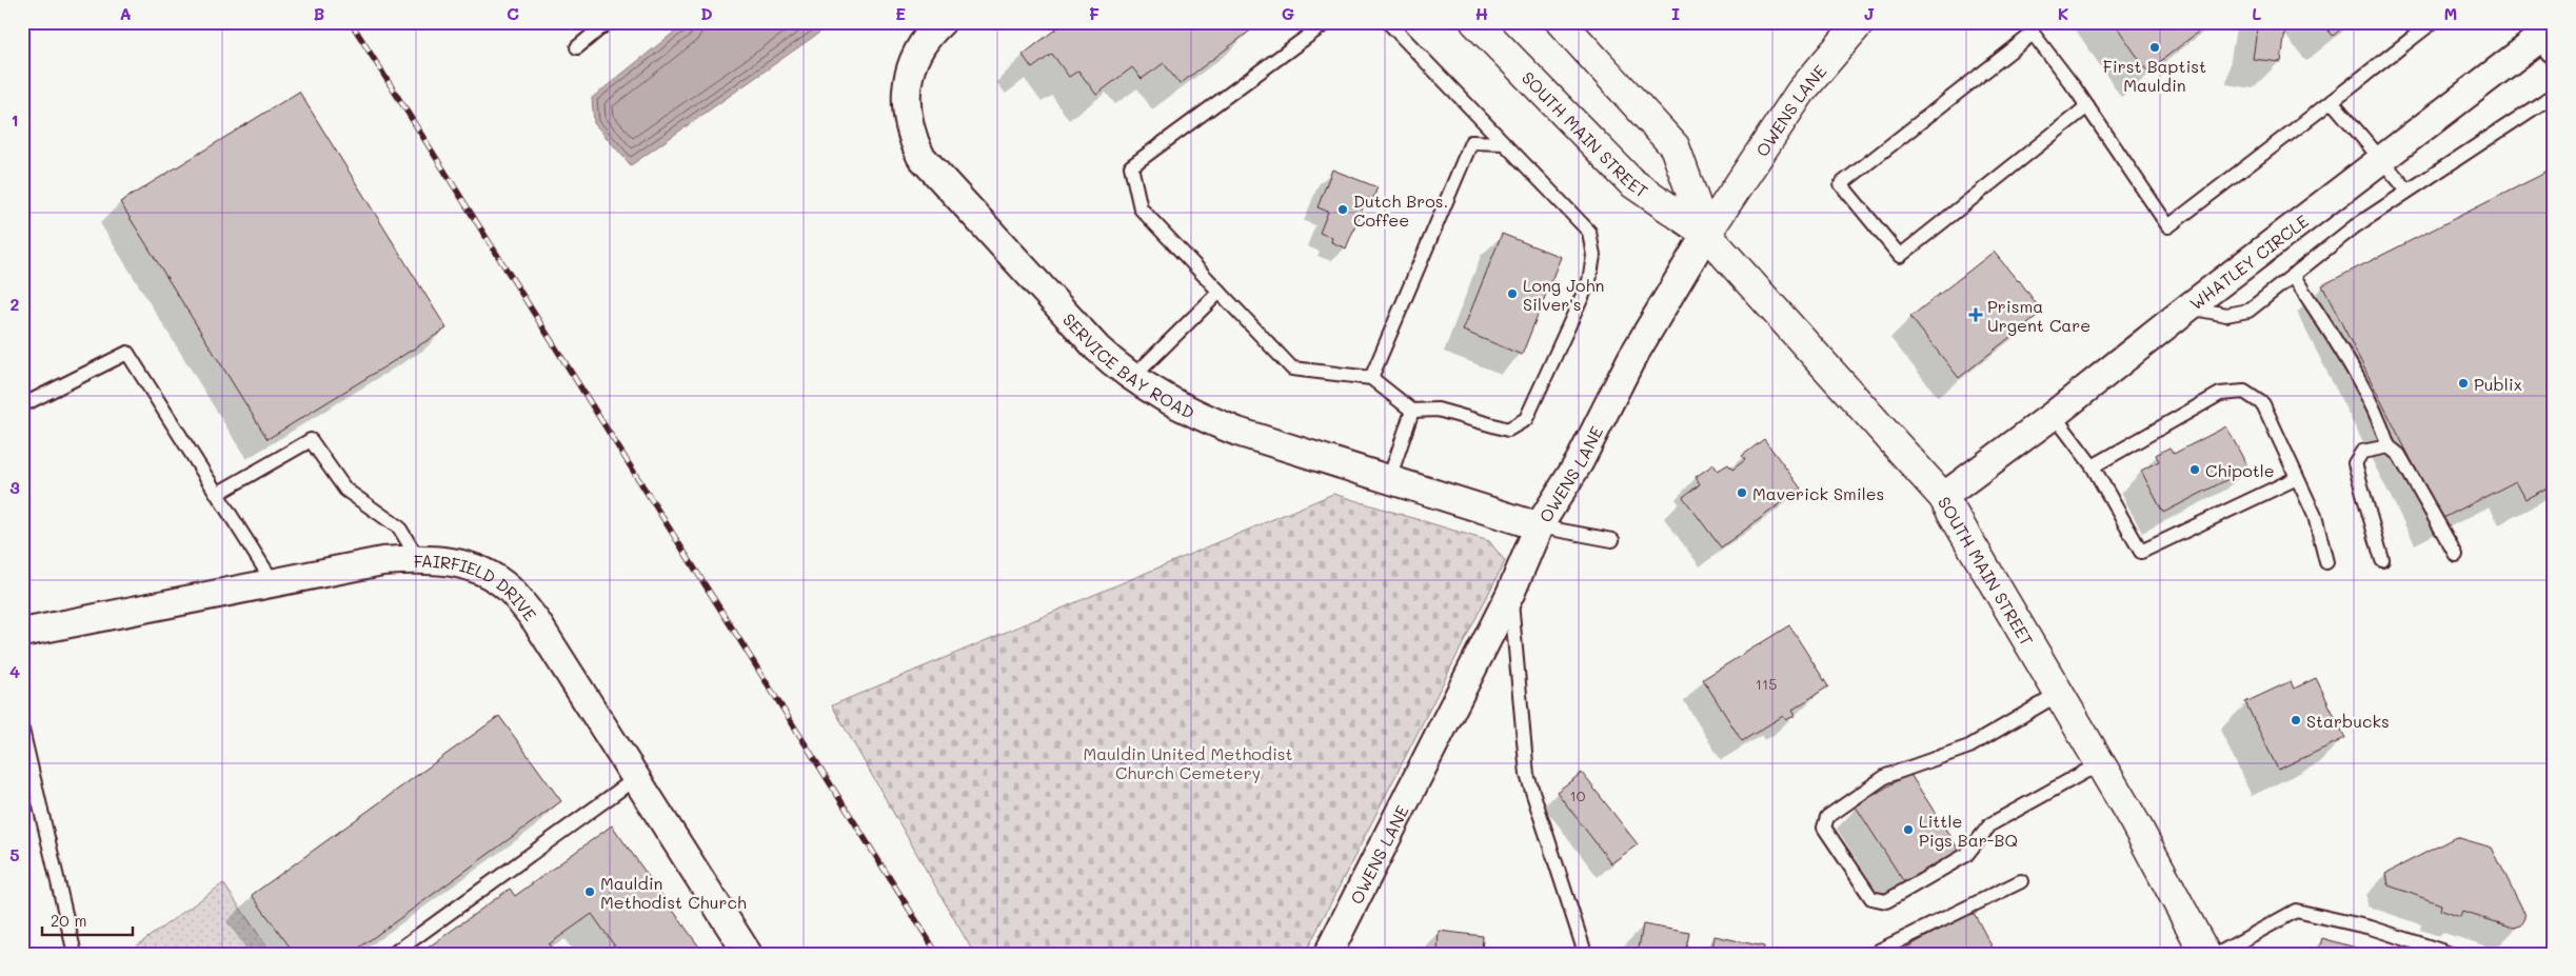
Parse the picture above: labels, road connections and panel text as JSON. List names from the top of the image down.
{
  "streets": {
    "main road": ["OWENS LANE", "SOUTH MAIN STREET"],
    "street": ["WHATLEY CIRCLE", "SERVICE BAY ROAD", "FAIRFIELD DRIVE"]
  },
  "crossings": [
    ["OWENS LANE", "SOUTH MAIN STREET"],
    ["OWENS LANE", "SERVICE BAY ROAD"],
    ["SOUTH MAIN STREET", "WHATLEY CIRCLE"]
  ],
  "parks": ["Mauldin United Methodist Church Cemetery"],
  "places": {
    "other": [
      "First Baptist Mauldin",
      "Dutch Bros. Coffee",
      "Long John Silver's",
      "Publix",
      "Chipotle",
      "Maverick Smiles",
      "Starbucks",
      "Little Pigs Bar-BQ",
      "Mauldin Methodist Church"
    ],
    "health": ["Prisma Urgent Care"]
  },
  "house_numbers": ["115", "10"],
  "scale_bar": "20 m",
  "grid": {
    "columns": [
      "A",
      "B",
      "C",
      "D",
      "E",
      "F",
      "G",
      "H",
      "I",
      "J",
      "K",
      "L",
      "M"
    ],
    "rows": [
      "1",
      "2",
      "3",
      "4",
      "5"
    ]
  }
}
